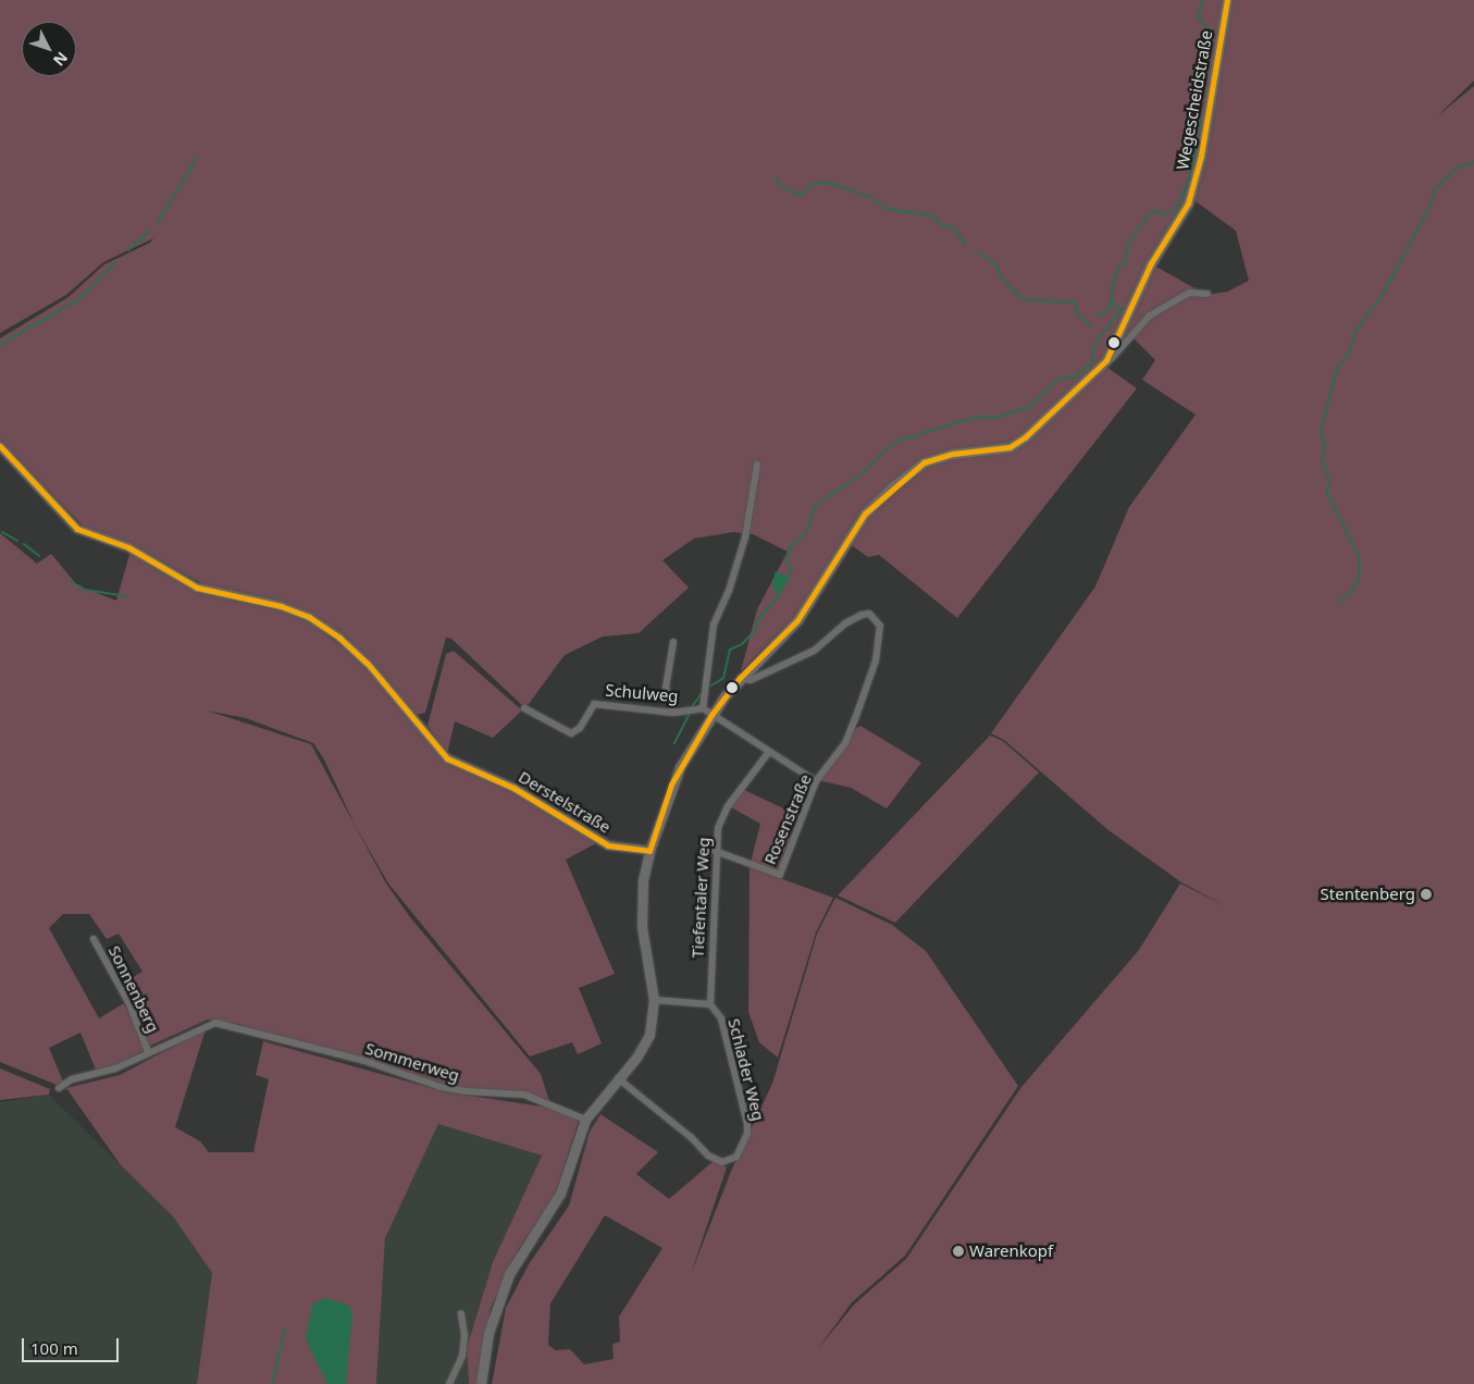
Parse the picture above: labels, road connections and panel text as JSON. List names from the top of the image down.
{
  "streets": {
    "main road": ["Wegescheidstraße"],
    "street": [
      "Schulweg",
      "Derstelstraße",
      "Rosenstraße",
      "Tiefentaler Weg",
      "Sonnenberg",
      "Sommerweg",
      "Schlader Weg"
    ]
  },
  "crossings": [
    ["Rosenstraße", "Tiefentaler Weg"],
    ["Tiefentaler Weg", "Schlader Weg"],
    ["Sonnenberg", "Sommerweg"]
  ],
  "places": ["Stentenberg", "Warenkopf"],
  "scale_bar": "100 m",
  "north": "bottom right"
}
